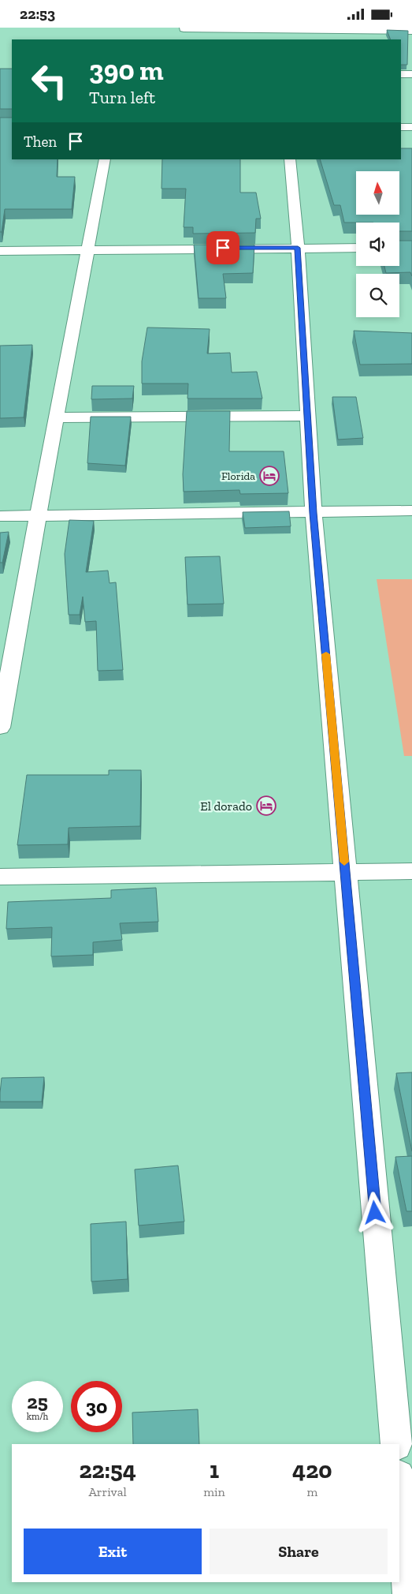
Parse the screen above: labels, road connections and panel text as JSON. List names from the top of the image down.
{
  "places": {
    "hotel": ["Florida", "El dorado"]
  },
  "north": "top",
  "page": {
    "status": "22:53",
    "turn": ["390 m", "Turn left"],
    "then": "Then",
    "speed": "25 km/h",
    "limit": "30",
    "eta": [
      "22:54",
      "Arrival",
      "1",
      "min",
      "420",
      "m"
    ],
    "buttons": ["Exit", "Share"]
  }
}
